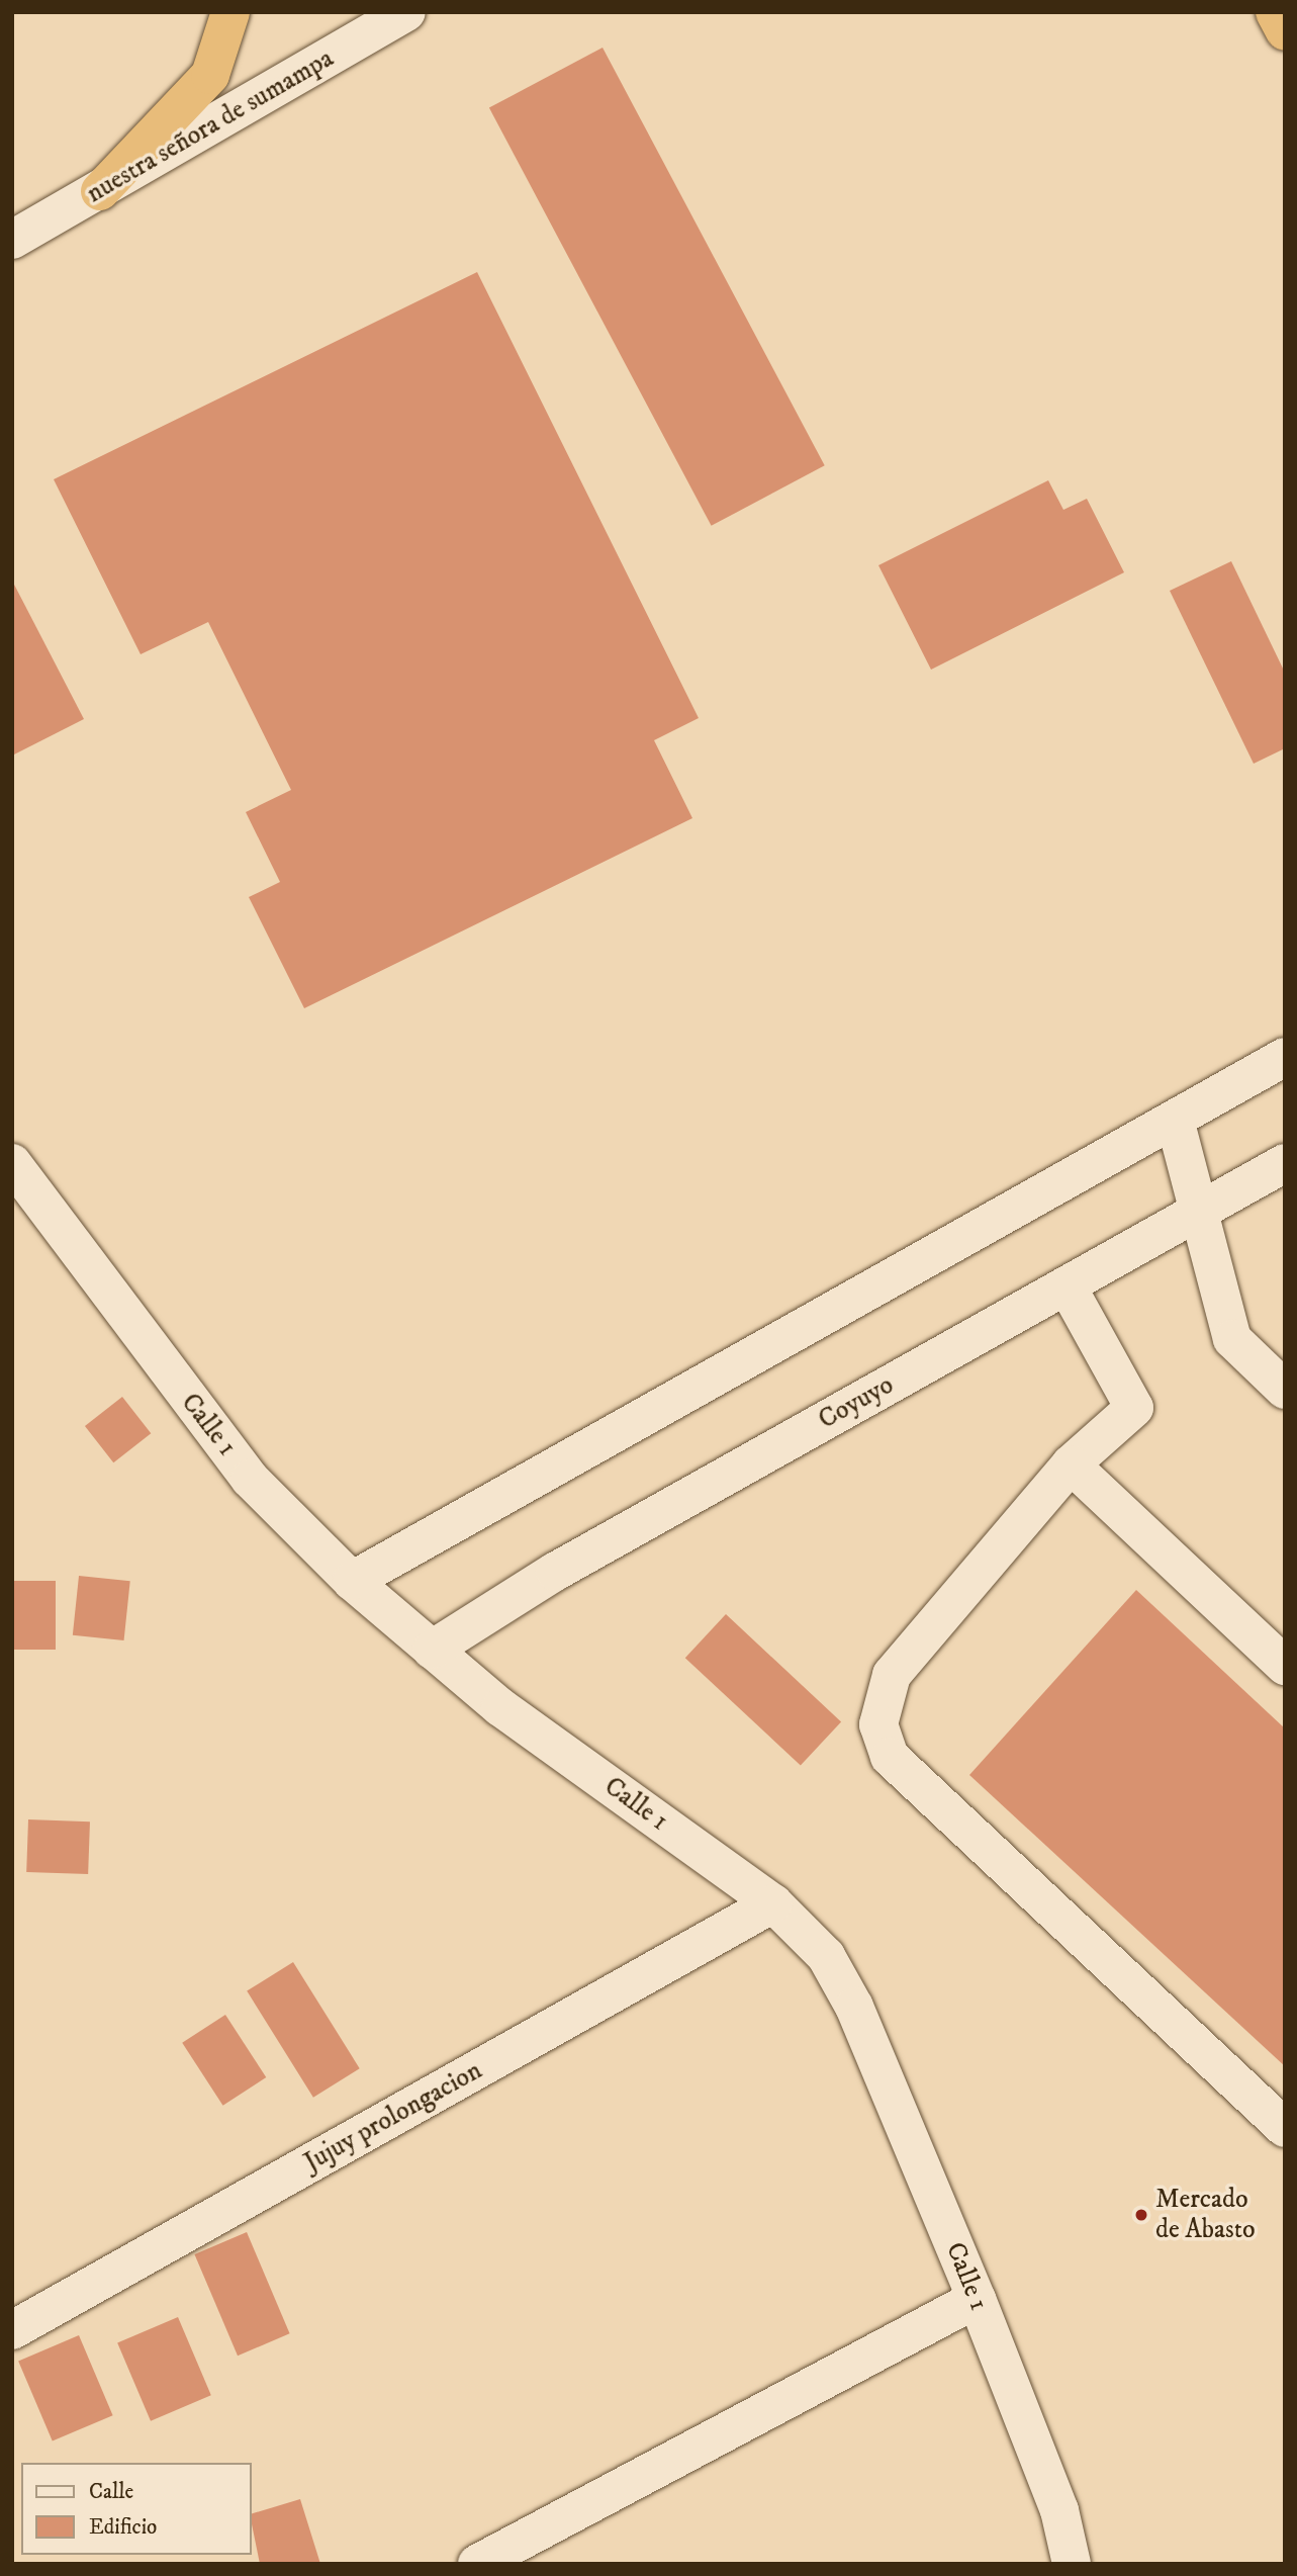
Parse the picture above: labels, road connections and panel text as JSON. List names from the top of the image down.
{
  "streets": {
    "street": [
      "nuestra señora de sumampa",
      "Coyuyo",
      "Calle 1",
      "Jujuy prolongacion"
    ]
  },
  "crossings": [
    ["Coyuyo", "Calle 1"],
    ["Calle 1", "Jujuy prolongacion"]
  ],
  "places": ["Mercado de Abasto"],
  "legend": ["Calle", "Edificio"]
}
